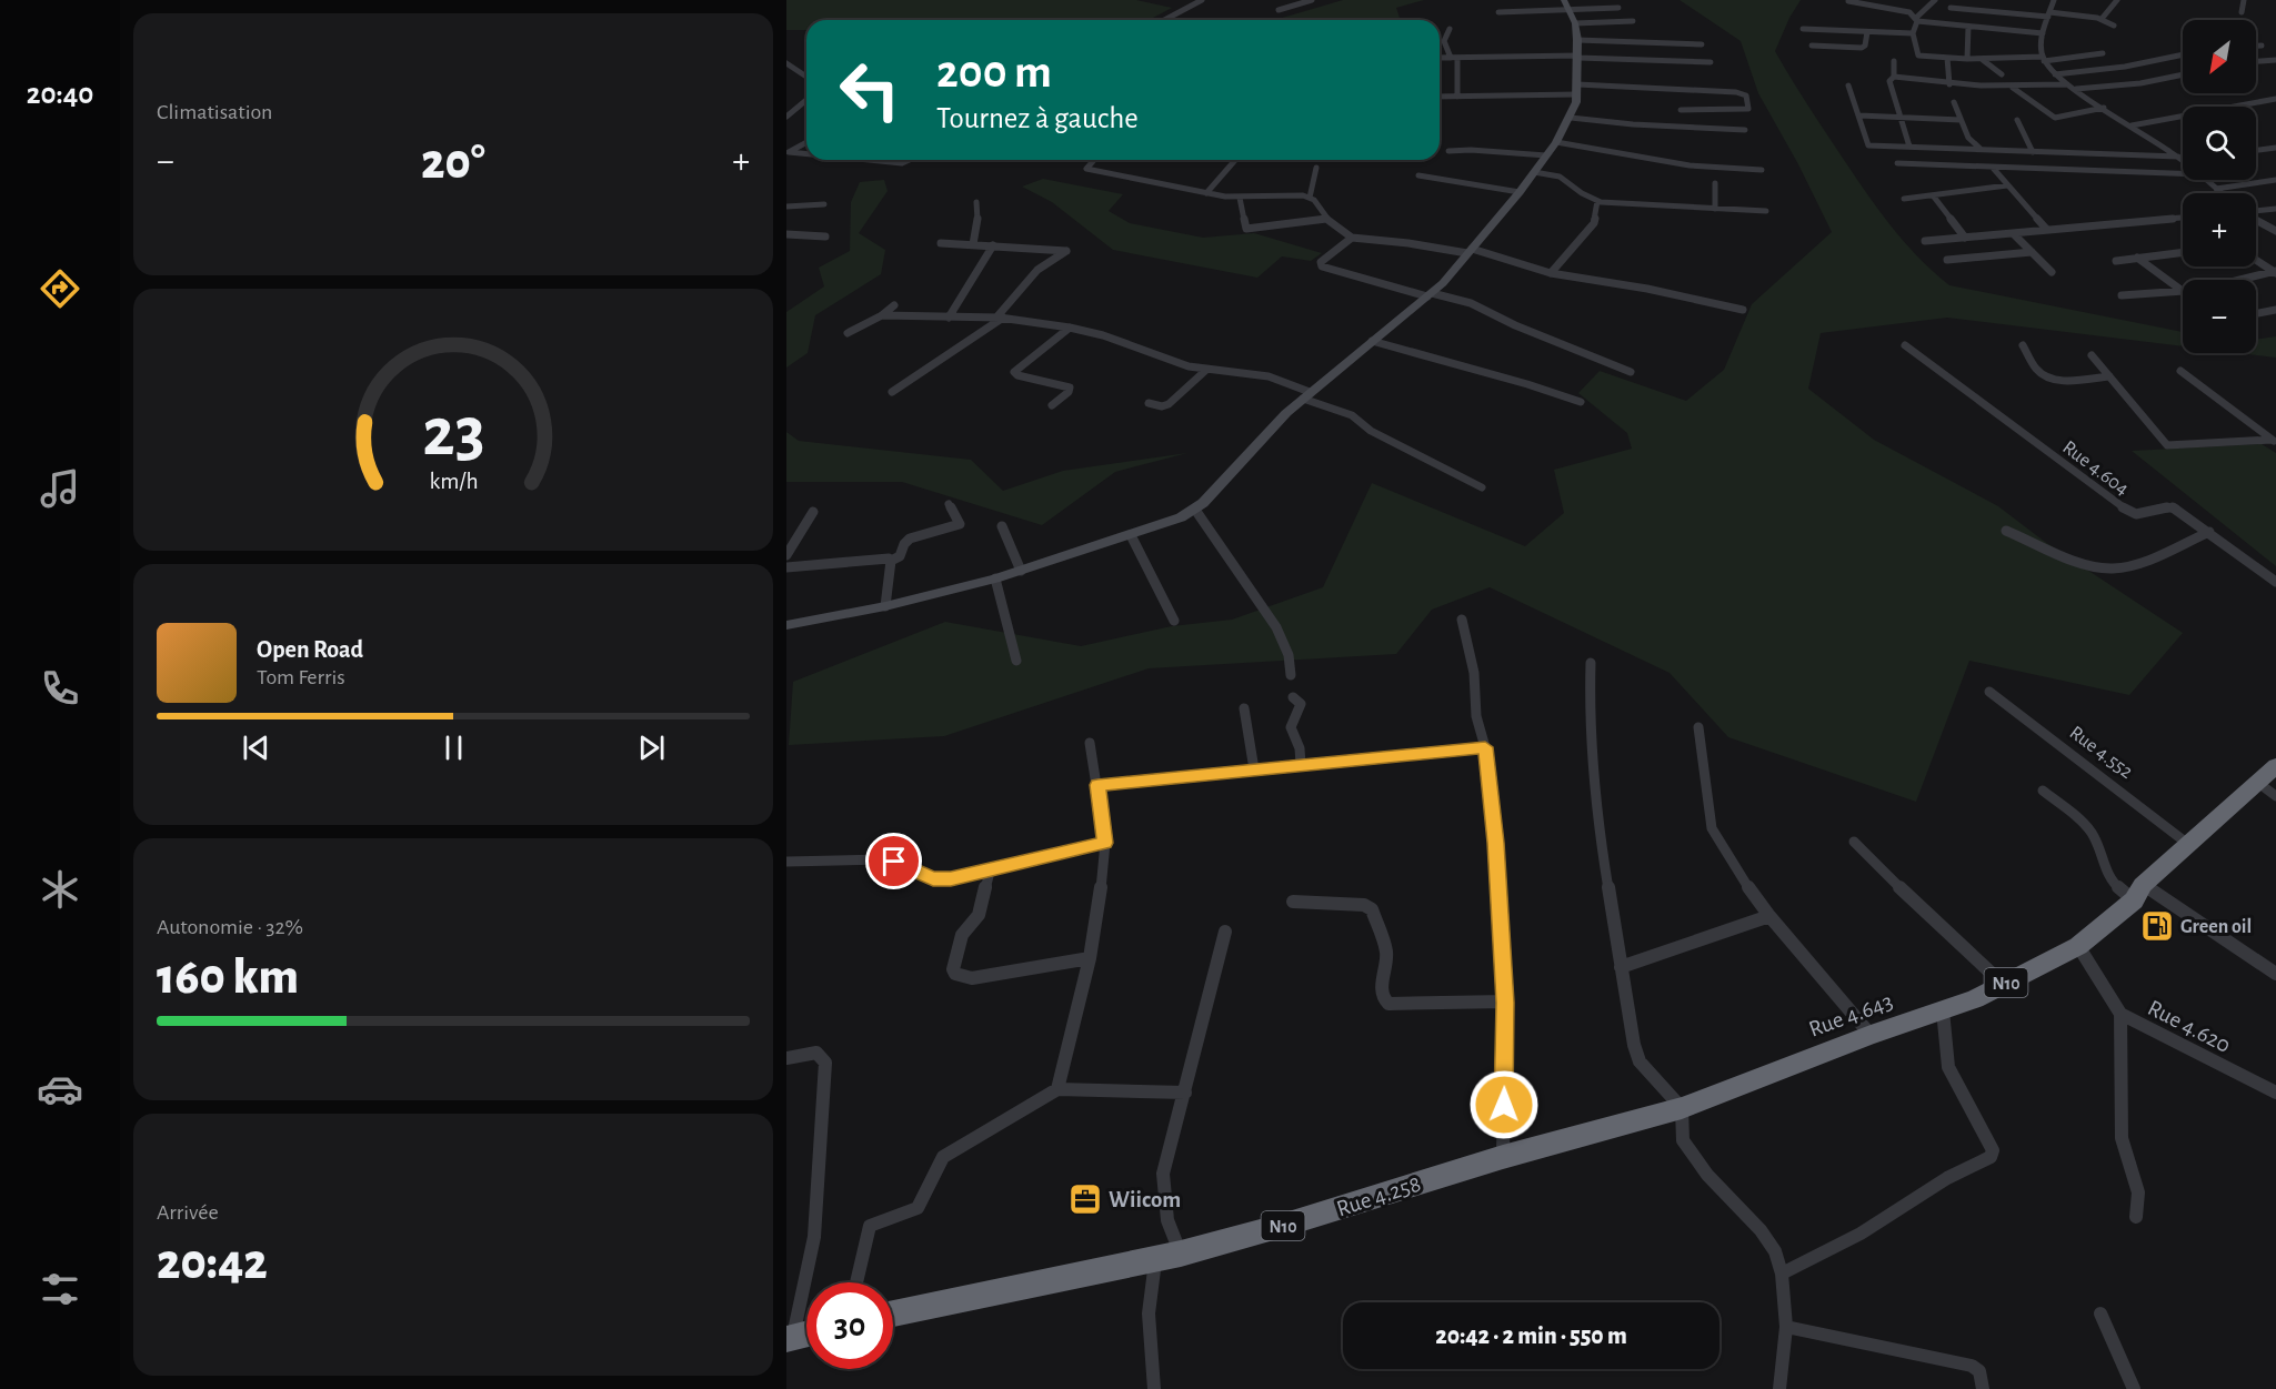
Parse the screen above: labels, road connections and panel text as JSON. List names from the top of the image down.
{
  "streets": {
    "highway": ["N10", "Rue 4.643", "Rue 4.258"],
    "street": ["Rue 4.604", "Rue 4.552", "Rue 4.620"]
  },
  "crossings": [
    ["Rue 4.552", "Rue 4.643"],
    ["Rue 4.643", "Rue 4.620"],
    ["Rue 4.643", "Rue 4.258"]
  ],
  "places": {
    "fuel station": ["Green oil"],
    "office": ["Wiicom"]
  },
  "north": "bottom left",
  "page": {
    "tabs": "20:40",
    "tile": [
      "Climatisation",
      ["Autonomie · 32%", "160 km"],
      ["Arrivée", "20:42"]
    ],
    "map_buttons": ["+", "−"],
    "turn": ["200 m", "Tournez à gauche"],
    "heat": ["−", "20°", "+"],
    "song": ["Open Road", "Tom Ferris"],
    "limit": "30",
    "trip": "20:42 · 2 min · 550 m",
    "gauge": ["23", "km/h"]
  }
}
